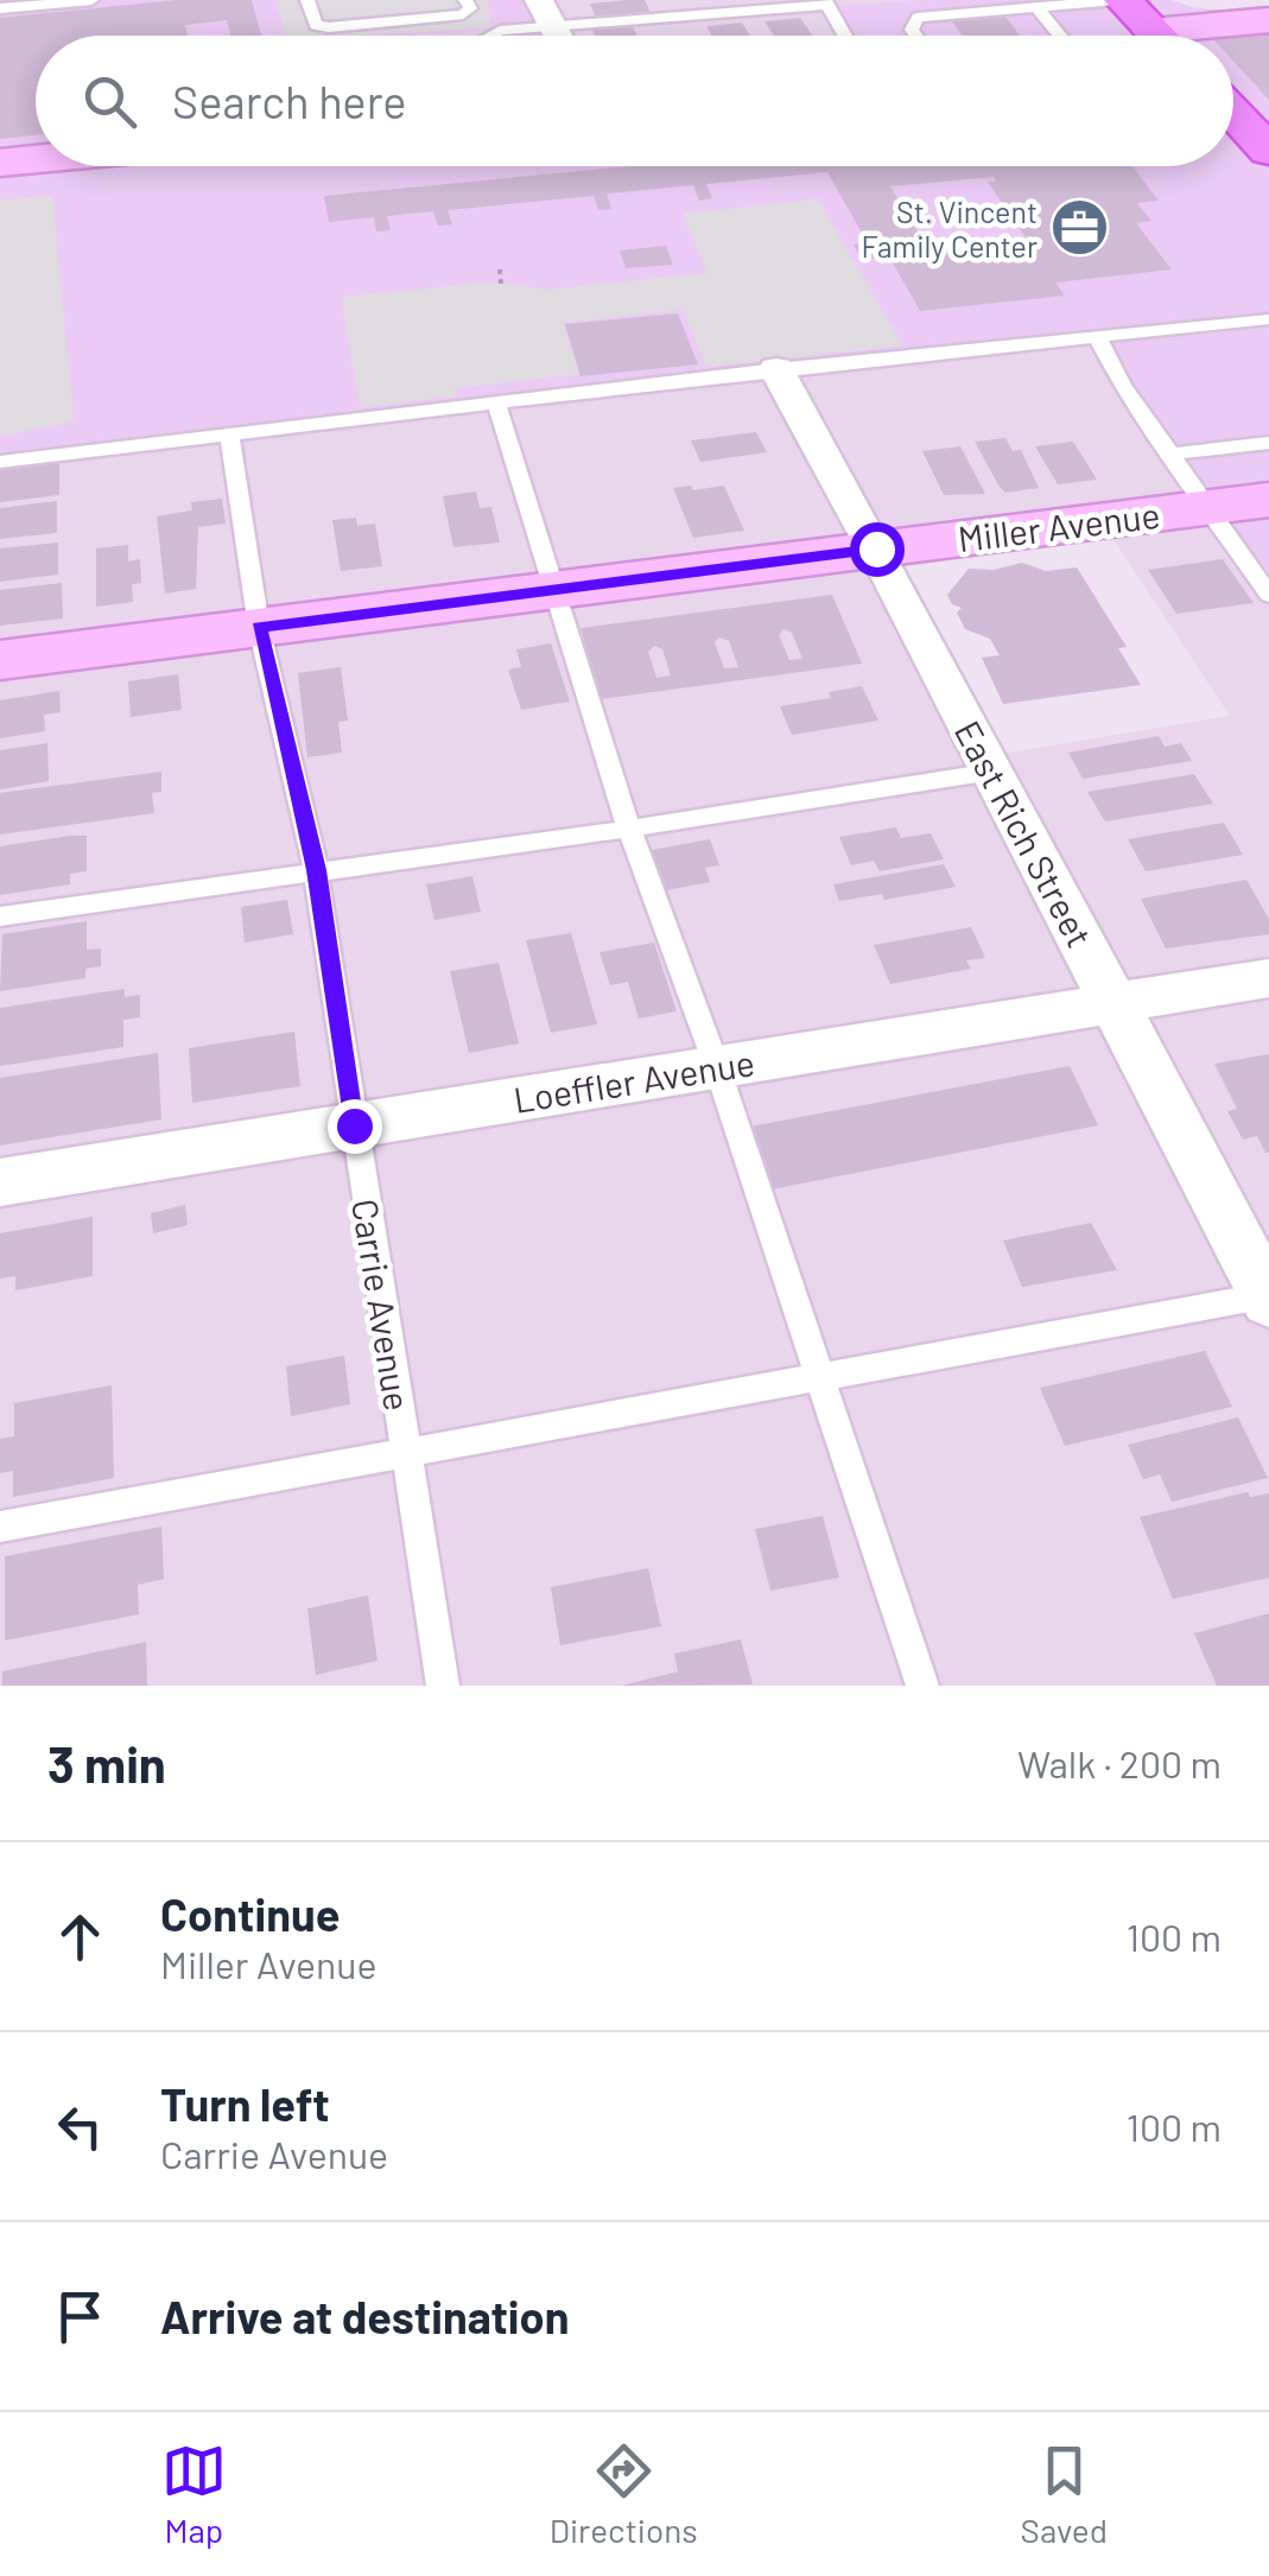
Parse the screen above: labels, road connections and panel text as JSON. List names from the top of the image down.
{
  "streets": {
    "street": ["Miller Avenue", "East Rich Street", "Loeffler Avenue"],
    "lane": ["Carrie Avenue"]
  },
  "crossings": [
    ["Miller Avenue", "East Rich Street"],
    ["Miller Avenue", "Carrie Avenue"],
    ["East Rich Street", "Loeffler Avenue"],
    ["Loeffler Avenue", "Carrie Avenue"]
  ],
  "places": {
    "office": ["St. Vincent Family Center"]
  },
  "page": {
    "search": "Search here",
    "heading": ["3 min", "Walk · 200 m"],
    "list": [
      ["Continue", "Miller Avenue", "100 m"],
      ["Turn left", "Carrie Avenue", "100 m"],
      "Arrive at destination"
    ],
    "nav": ["Map", "Directions", "Saved"]
  }
}
